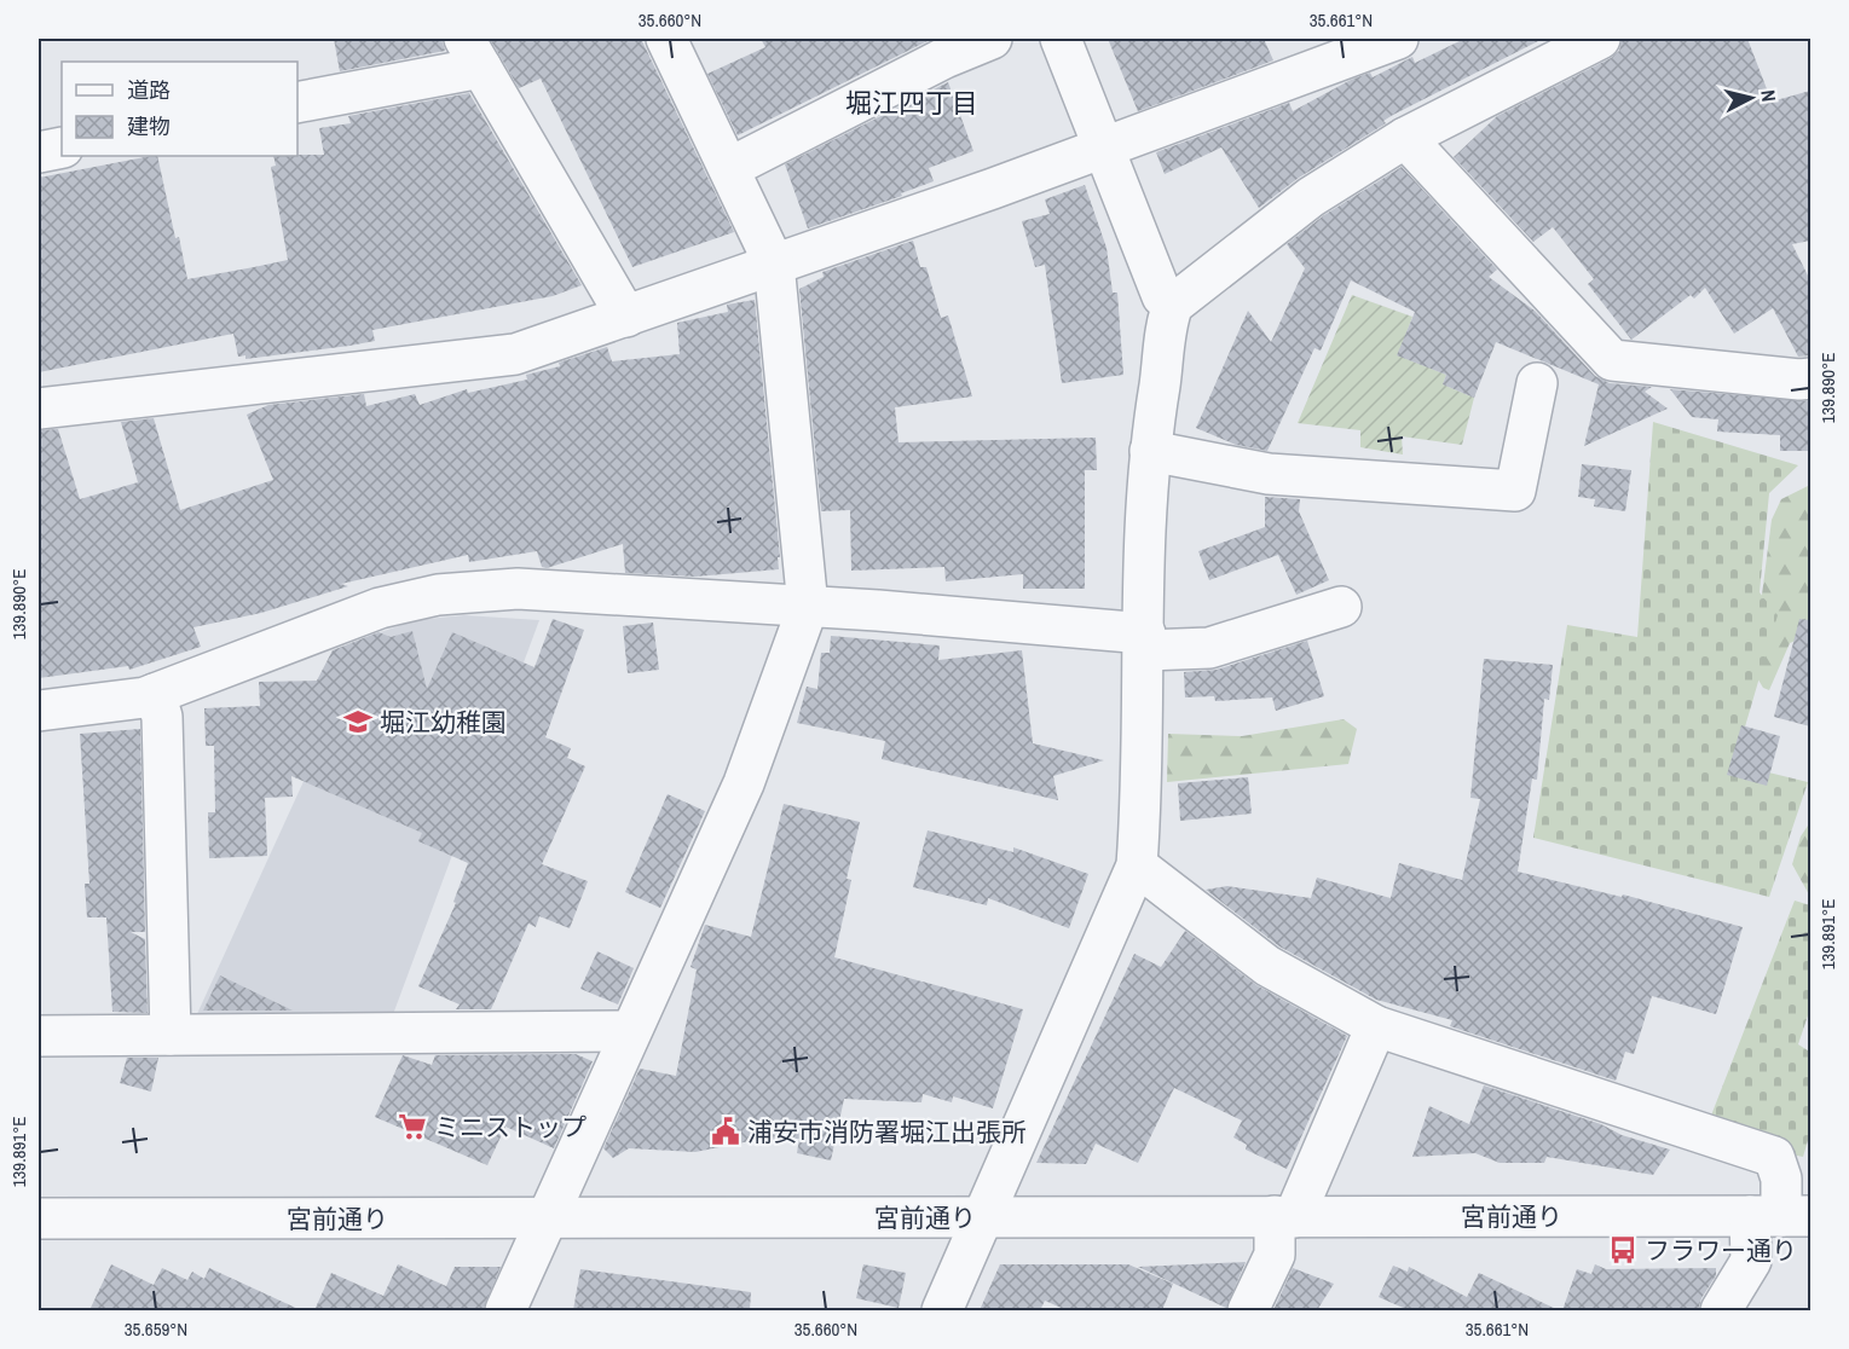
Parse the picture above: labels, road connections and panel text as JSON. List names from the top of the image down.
{
  "streets": {
    "street": ["宮前通り"]
  },
  "districts": ["堀江四丁目"],
  "places": {
    "school or university": ["堀江幼稚園"],
    "supermarket": ["ミニストップ"],
    "public building": ["浦安市消防署堀江出張所"],
    "bus stop": ["フラワー通り"]
  },
  "legend": ["道路", "建物"],
  "north": "right",
  "coordinates": [
    "35.660°N",
    "35.661°N",
    "139.890°E",
    "139.891°E",
    "35.659°N"
  ]
}
